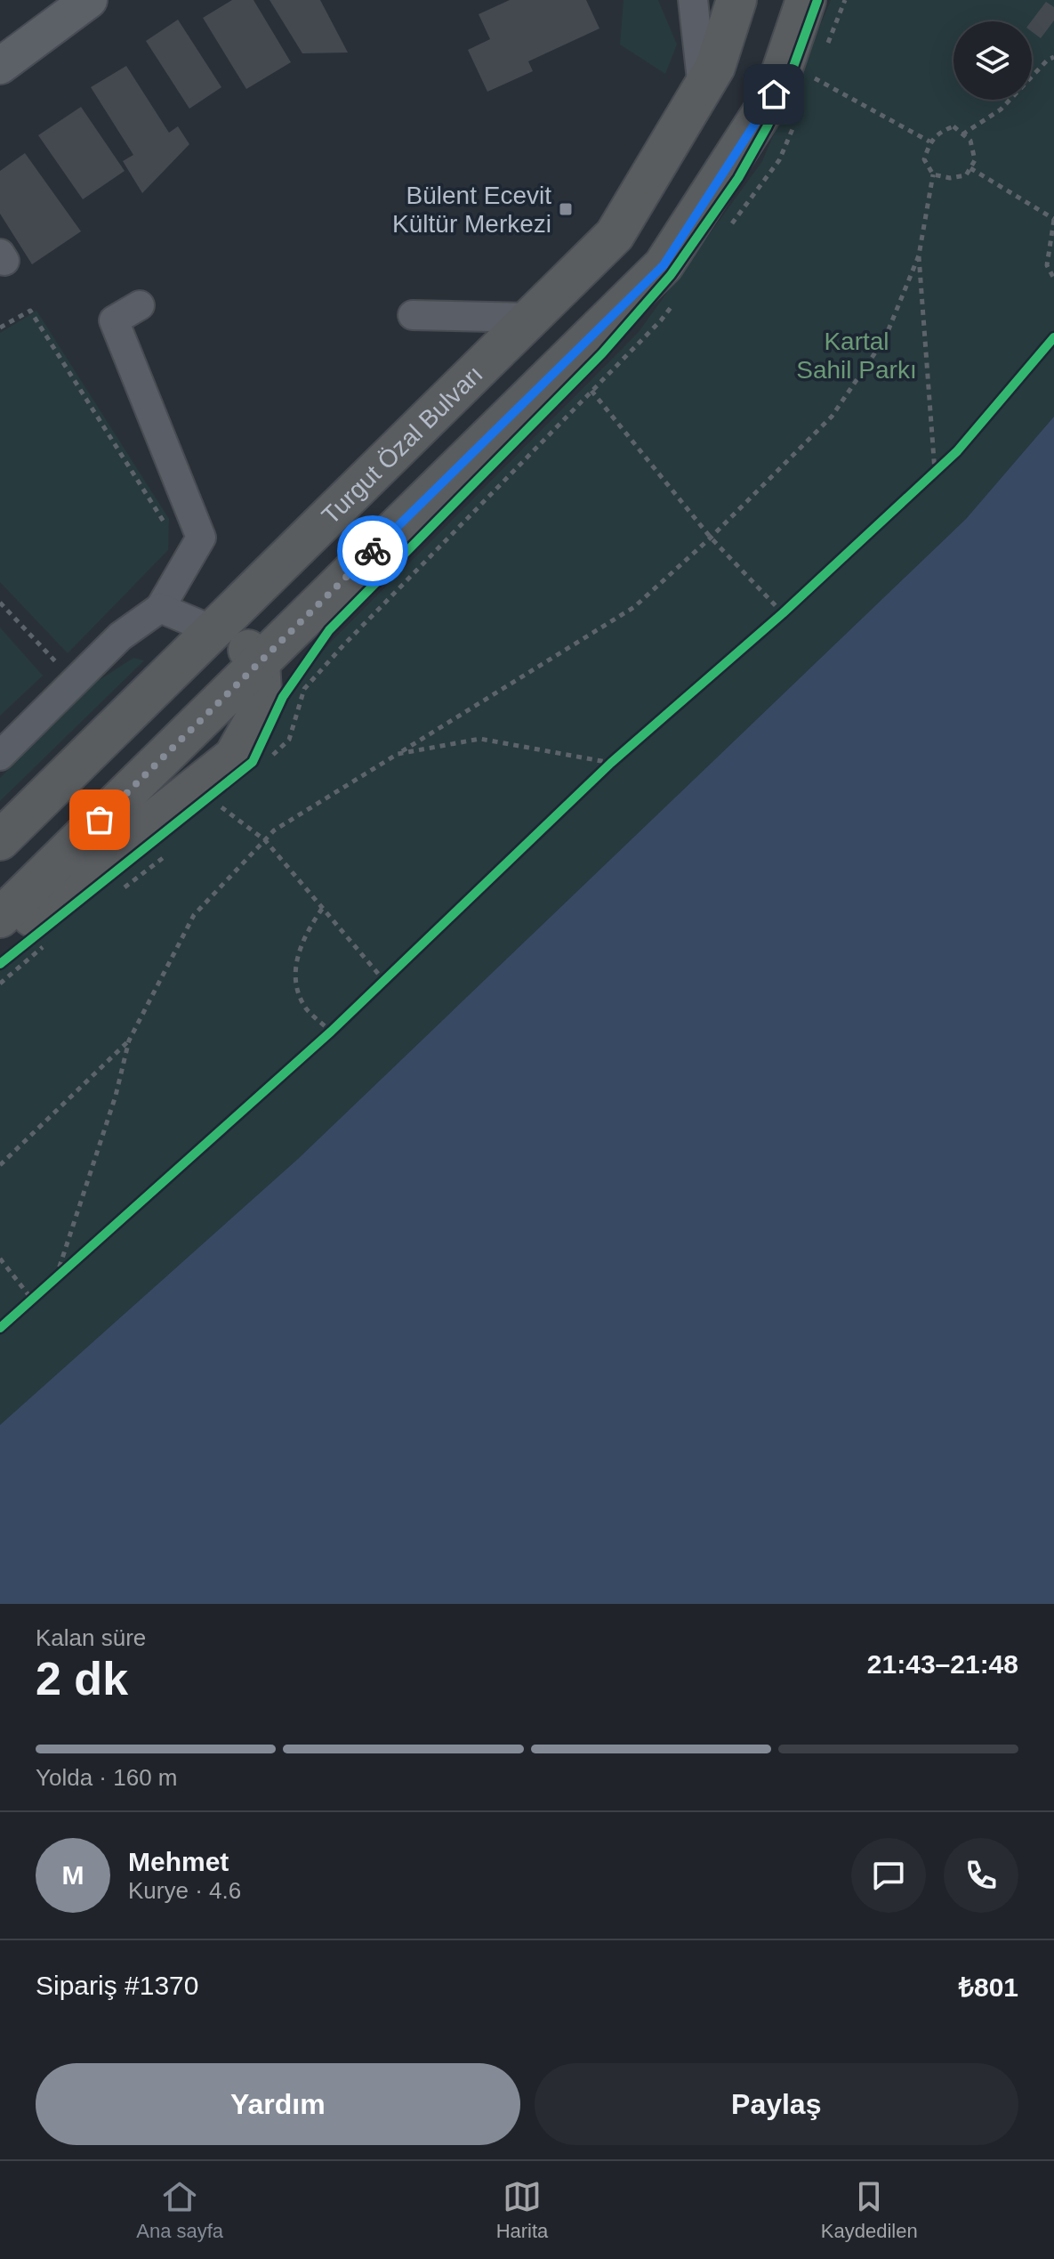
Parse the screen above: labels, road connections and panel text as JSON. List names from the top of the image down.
{
  "streets": {
    "highway": ["Turgut Özal Bulvarı"]
  },
  "parks": ["Kartal Sahil Parkı"],
  "places": {
    "transit": ["Bülent Ecevit Kültür Merkezi"]
  },
  "page": {
    "heading": ["2 dk", "Kalan süre", "21:43–21:48"],
    "panel": [
      "Mehmet",
      "Kurye · 4.6",
      "Sipariş #1370",
      "₺801"
    ],
    "bar": "Yolda · 160 m",
    "round": "M",
    "buttons": ["Yardım", "Paylaş"],
    "tabs": ["Ana sayfa", "Harita", "Kaydedilen"]
  }
}
